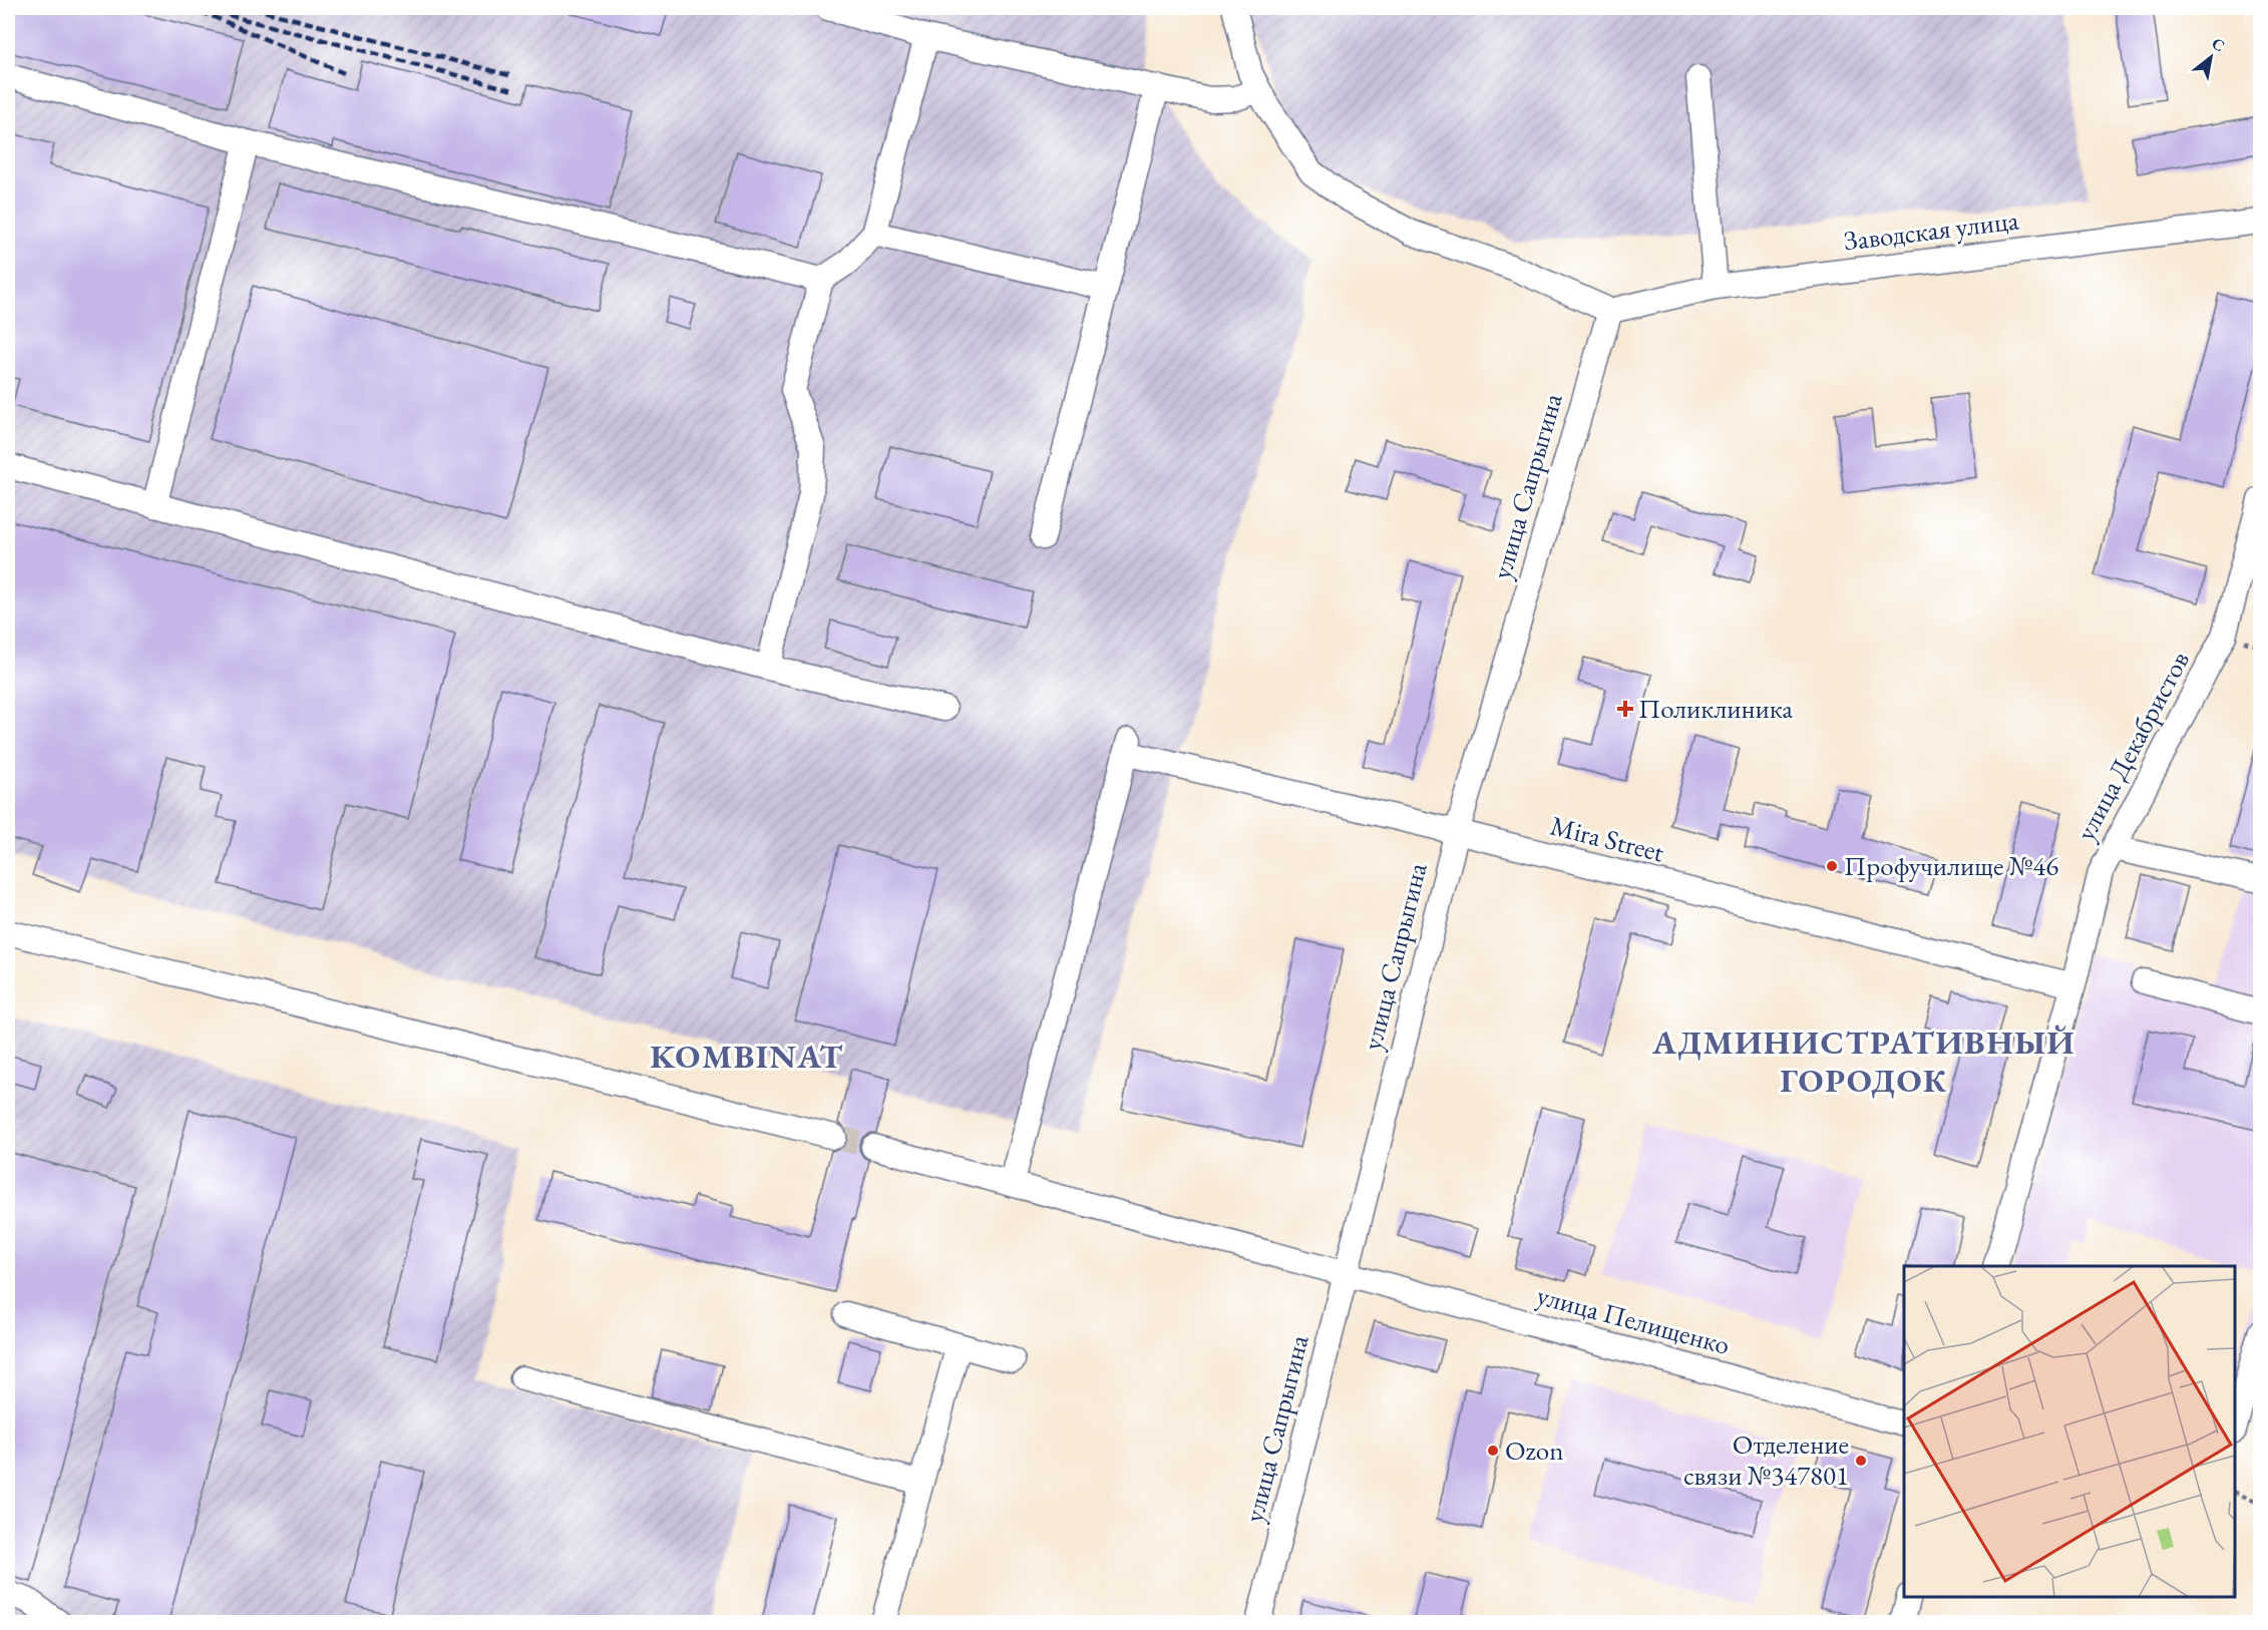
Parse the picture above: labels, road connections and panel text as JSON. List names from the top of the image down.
{
  "streets": {
    "street": [
      "Заводская улица",
      "улица Сапрыгина",
      "улица Декабристов",
      "Mira Street",
      "улица Пелищенко"
    ]
  },
  "crossings": [
    ["Заводская улица", "улица Сапрыгина"],
    ["улица Сапрыгина", "Mira Street"],
    ["улица Сапрыгина", "улица Пелищенко"],
    ["улица Декабристов", "Mira Street"],
    ["Mira Street", "улица Пелищенко"]
  ],
  "districts": ["АДМИНИСТРАТИВНЫЙ ГОРОДОК", "KOMBINAT"],
  "places": {
    "health": ["Поликлиника"],
    "other": ["Профучилище №46", "Ozon", "Отделение связи №347801"]
  },
  "north": "top right"
}
